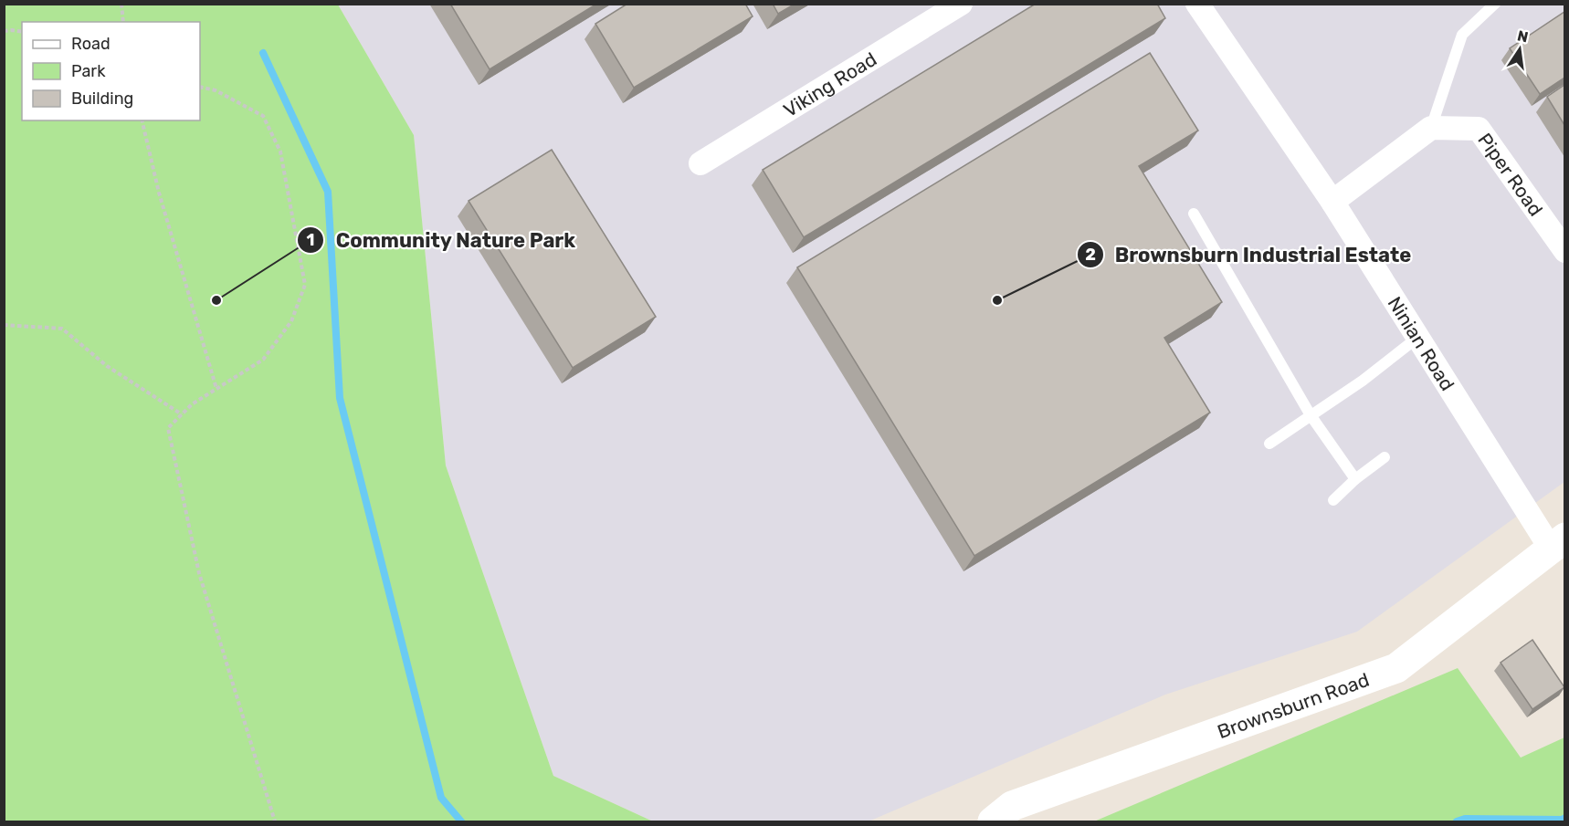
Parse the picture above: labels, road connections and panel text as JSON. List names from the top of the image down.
{
  "streets": {
    "main road": ["Brownsburn Road"],
    "street": ["Viking Road", "Piper Road", "Ninian Road"]
  },
  "crossings": [
    ["Ninian Road", "Brownsburn Road"]
  ],
  "places": ["Community Nature Park", "Brownsburn Industrial Estate"],
  "legend": ["Road", "Park", "Building"],
  "north": "top"
}
